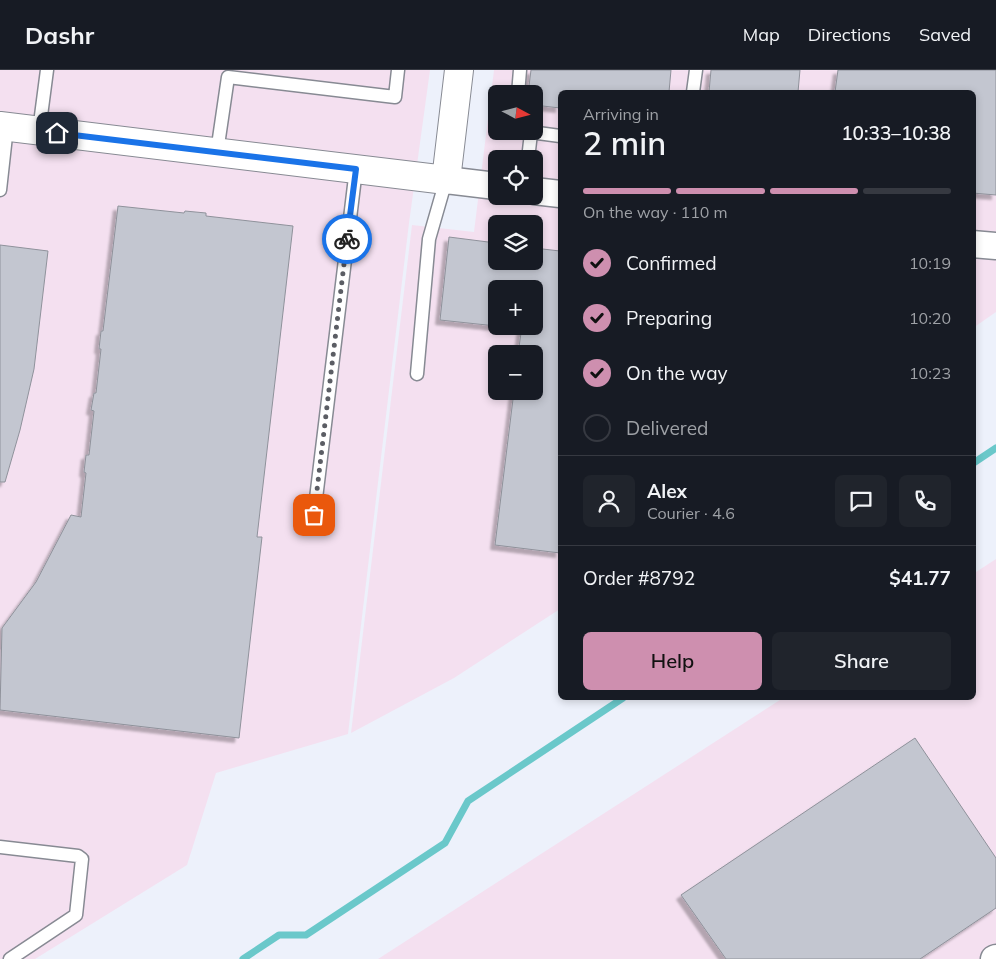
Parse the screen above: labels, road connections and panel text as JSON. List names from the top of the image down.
{
  "north": "right",
  "page": {
    "header": "Dashr",
    "nav": ["Map", "Directions", "Saved"],
    "map_buttons": ["+", "−"],
    "heading": ["2 min", "Arriving in", "10:33–10:38"],
    "panel": [
      "Alex",
      "Courier · 4.6",
      "Order #8792",
      "$41.77"
    ],
    "bar": "On the way · 110 m",
    "list": [
      ["Confirmed", "10:19"],
      ["Preparing", "10:20"],
      ["On the way", "10:23"],
      "Delivered"
    ],
    "buttons": ["Help", "Share"]
  }
}
